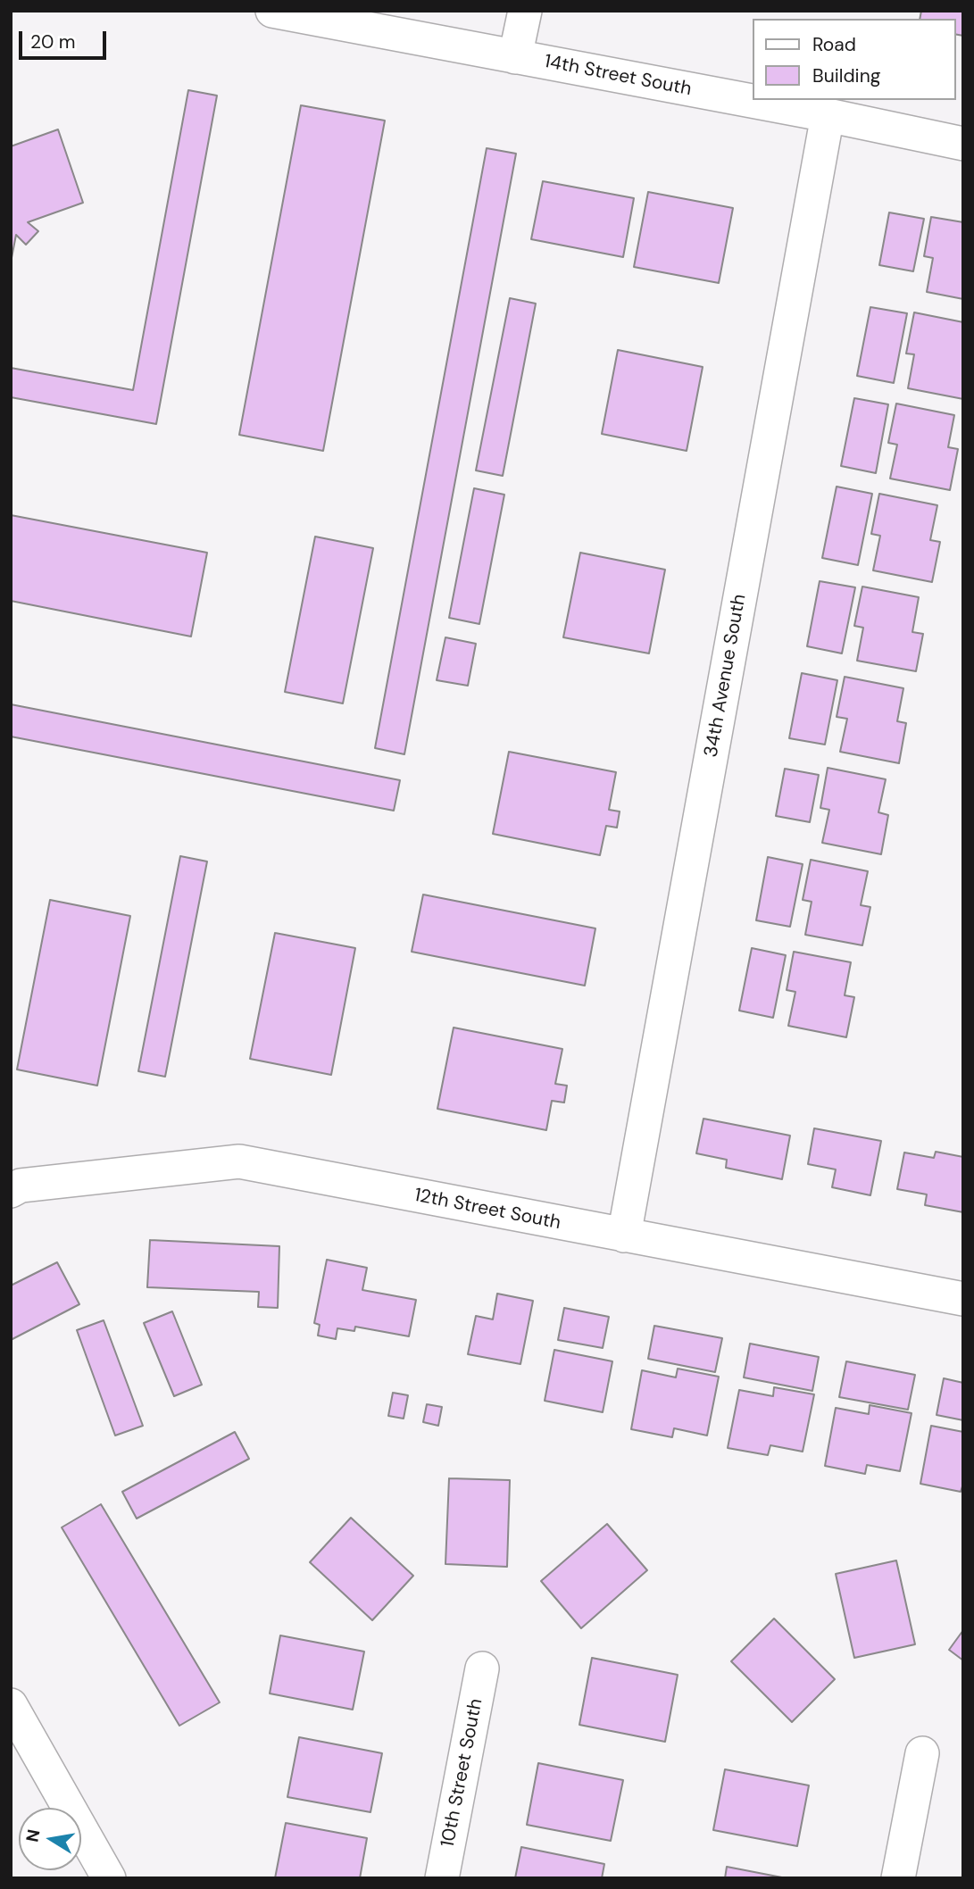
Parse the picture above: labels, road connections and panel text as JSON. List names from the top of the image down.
{
  "streets": {
    "street": [
      "14th Street South",
      "34th Avenue South",
      "12th Street South",
      "10th Street South"
    ]
  },
  "crossings": [
    ["14th Street South", "34th Avenue South"],
    ["34th Avenue South", "12th Street South"]
  ],
  "legend": ["Road", "Building"],
  "scale_bar": "20 m",
  "north": "left"
}
